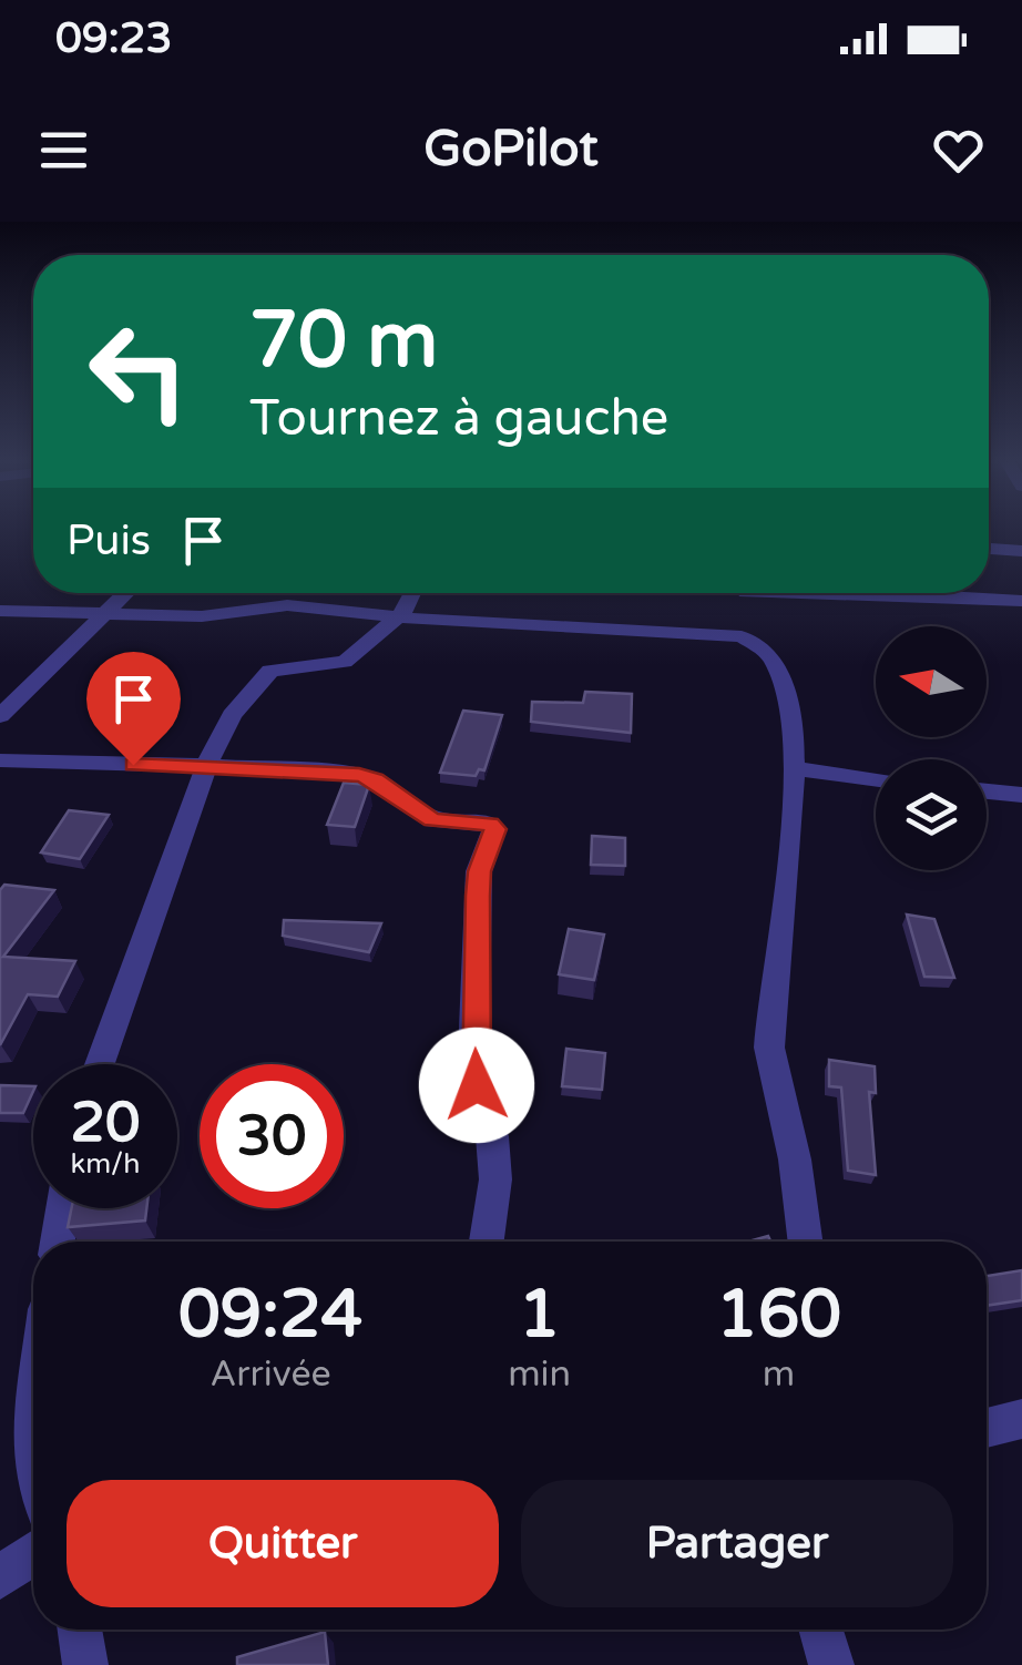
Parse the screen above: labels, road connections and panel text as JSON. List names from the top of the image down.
{
  "north": "left",
  "page": {
    "status": "09:23",
    "header": "GoPilot",
    "turn": ["70 m", "Tournez à gauche"],
    "then": "Puis",
    "speed": "20 km/h",
    "limit": "30",
    "eta": [
      "09:24",
      "Arrivée",
      "1",
      "min",
      "160",
      "m"
    ],
    "buttons": ["Quitter", "Partager"]
  }
}
